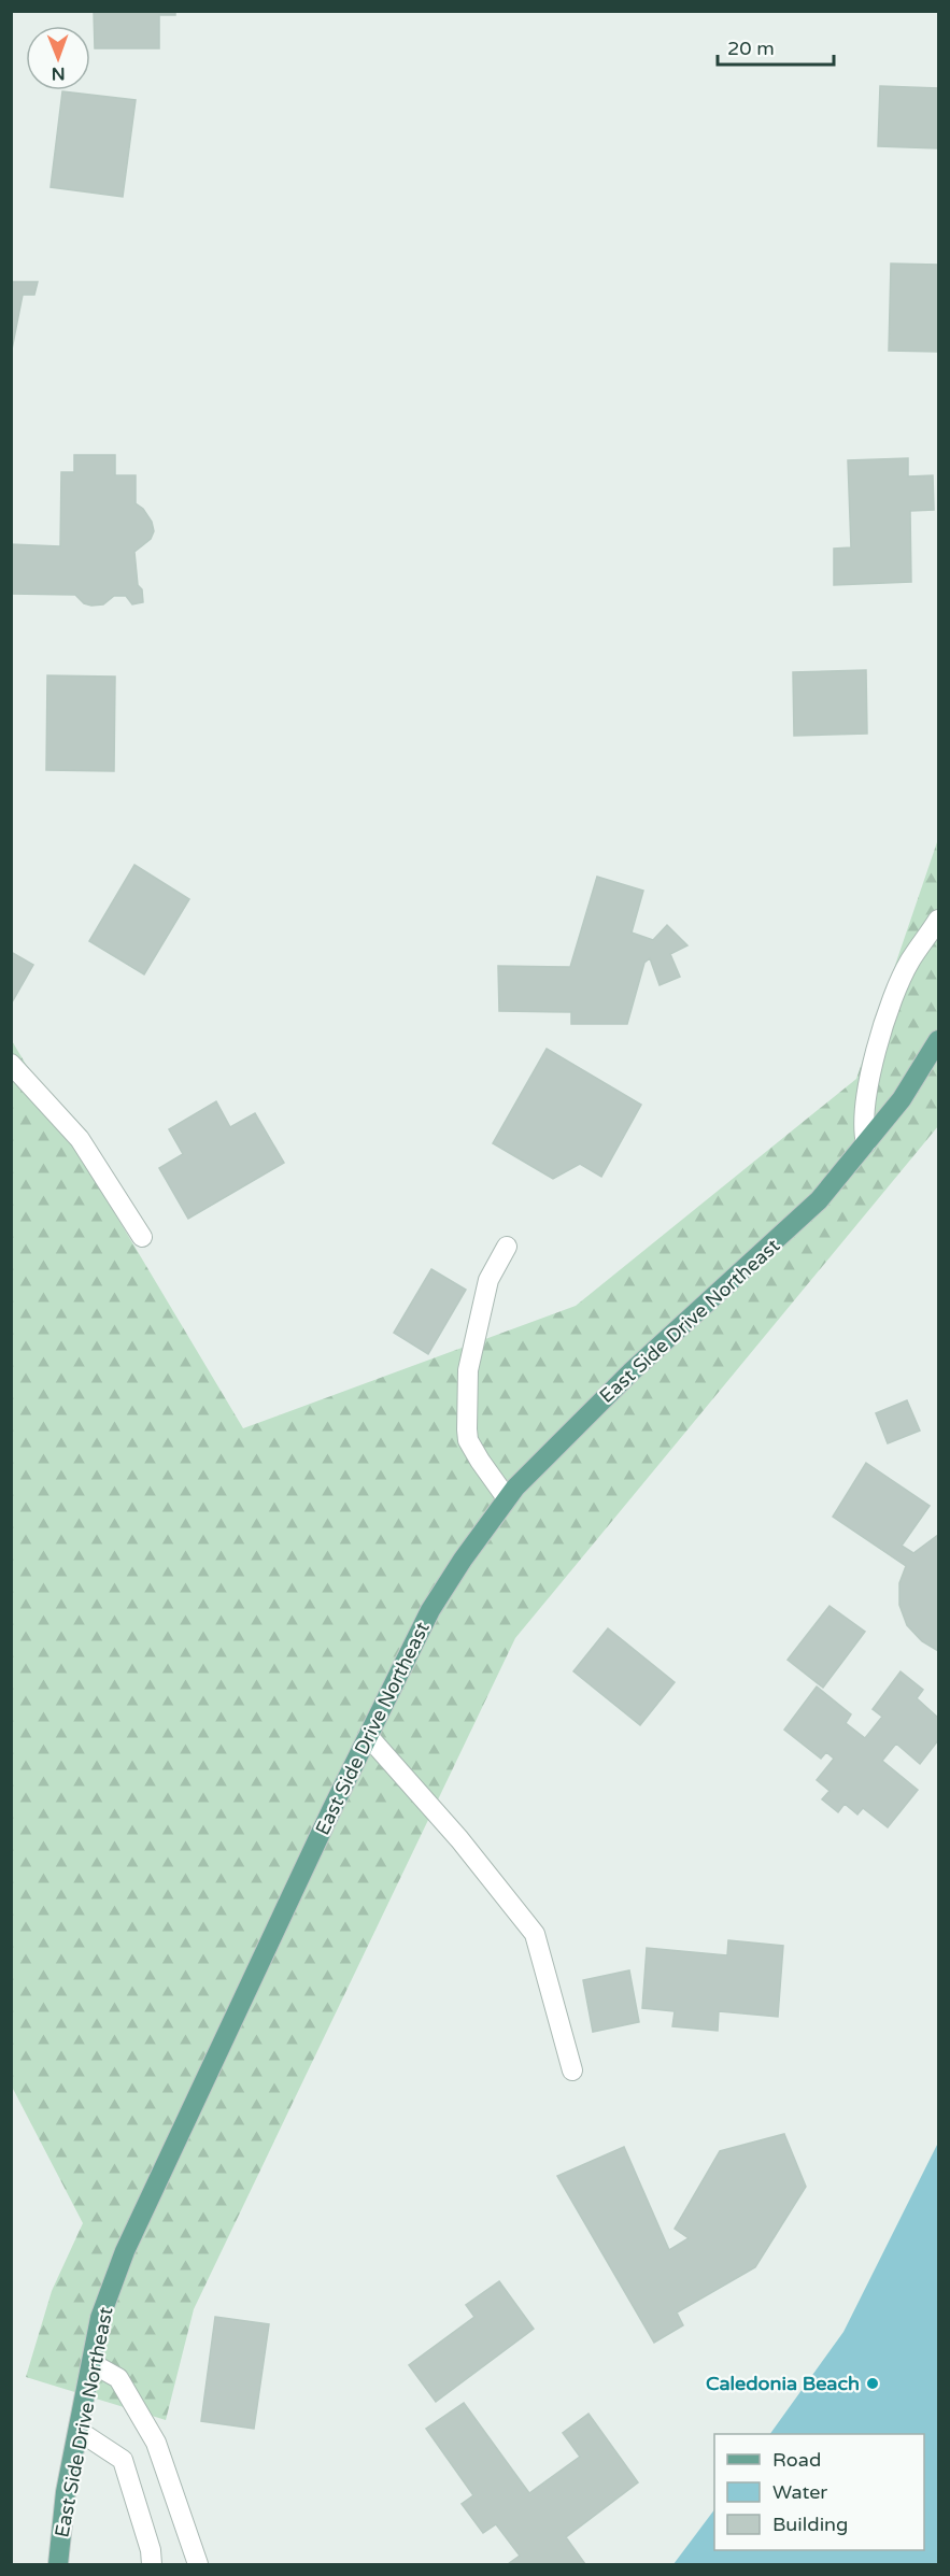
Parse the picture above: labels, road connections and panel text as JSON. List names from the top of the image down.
{
  "streets": {
    "main road": ["East Side Drive Northeast"]
  },
  "places": ["Caledonia Beach"],
  "legend": ["Road", "Water", "Building"],
  "scale_bar": "20 m",
  "north": "bottom"
}
